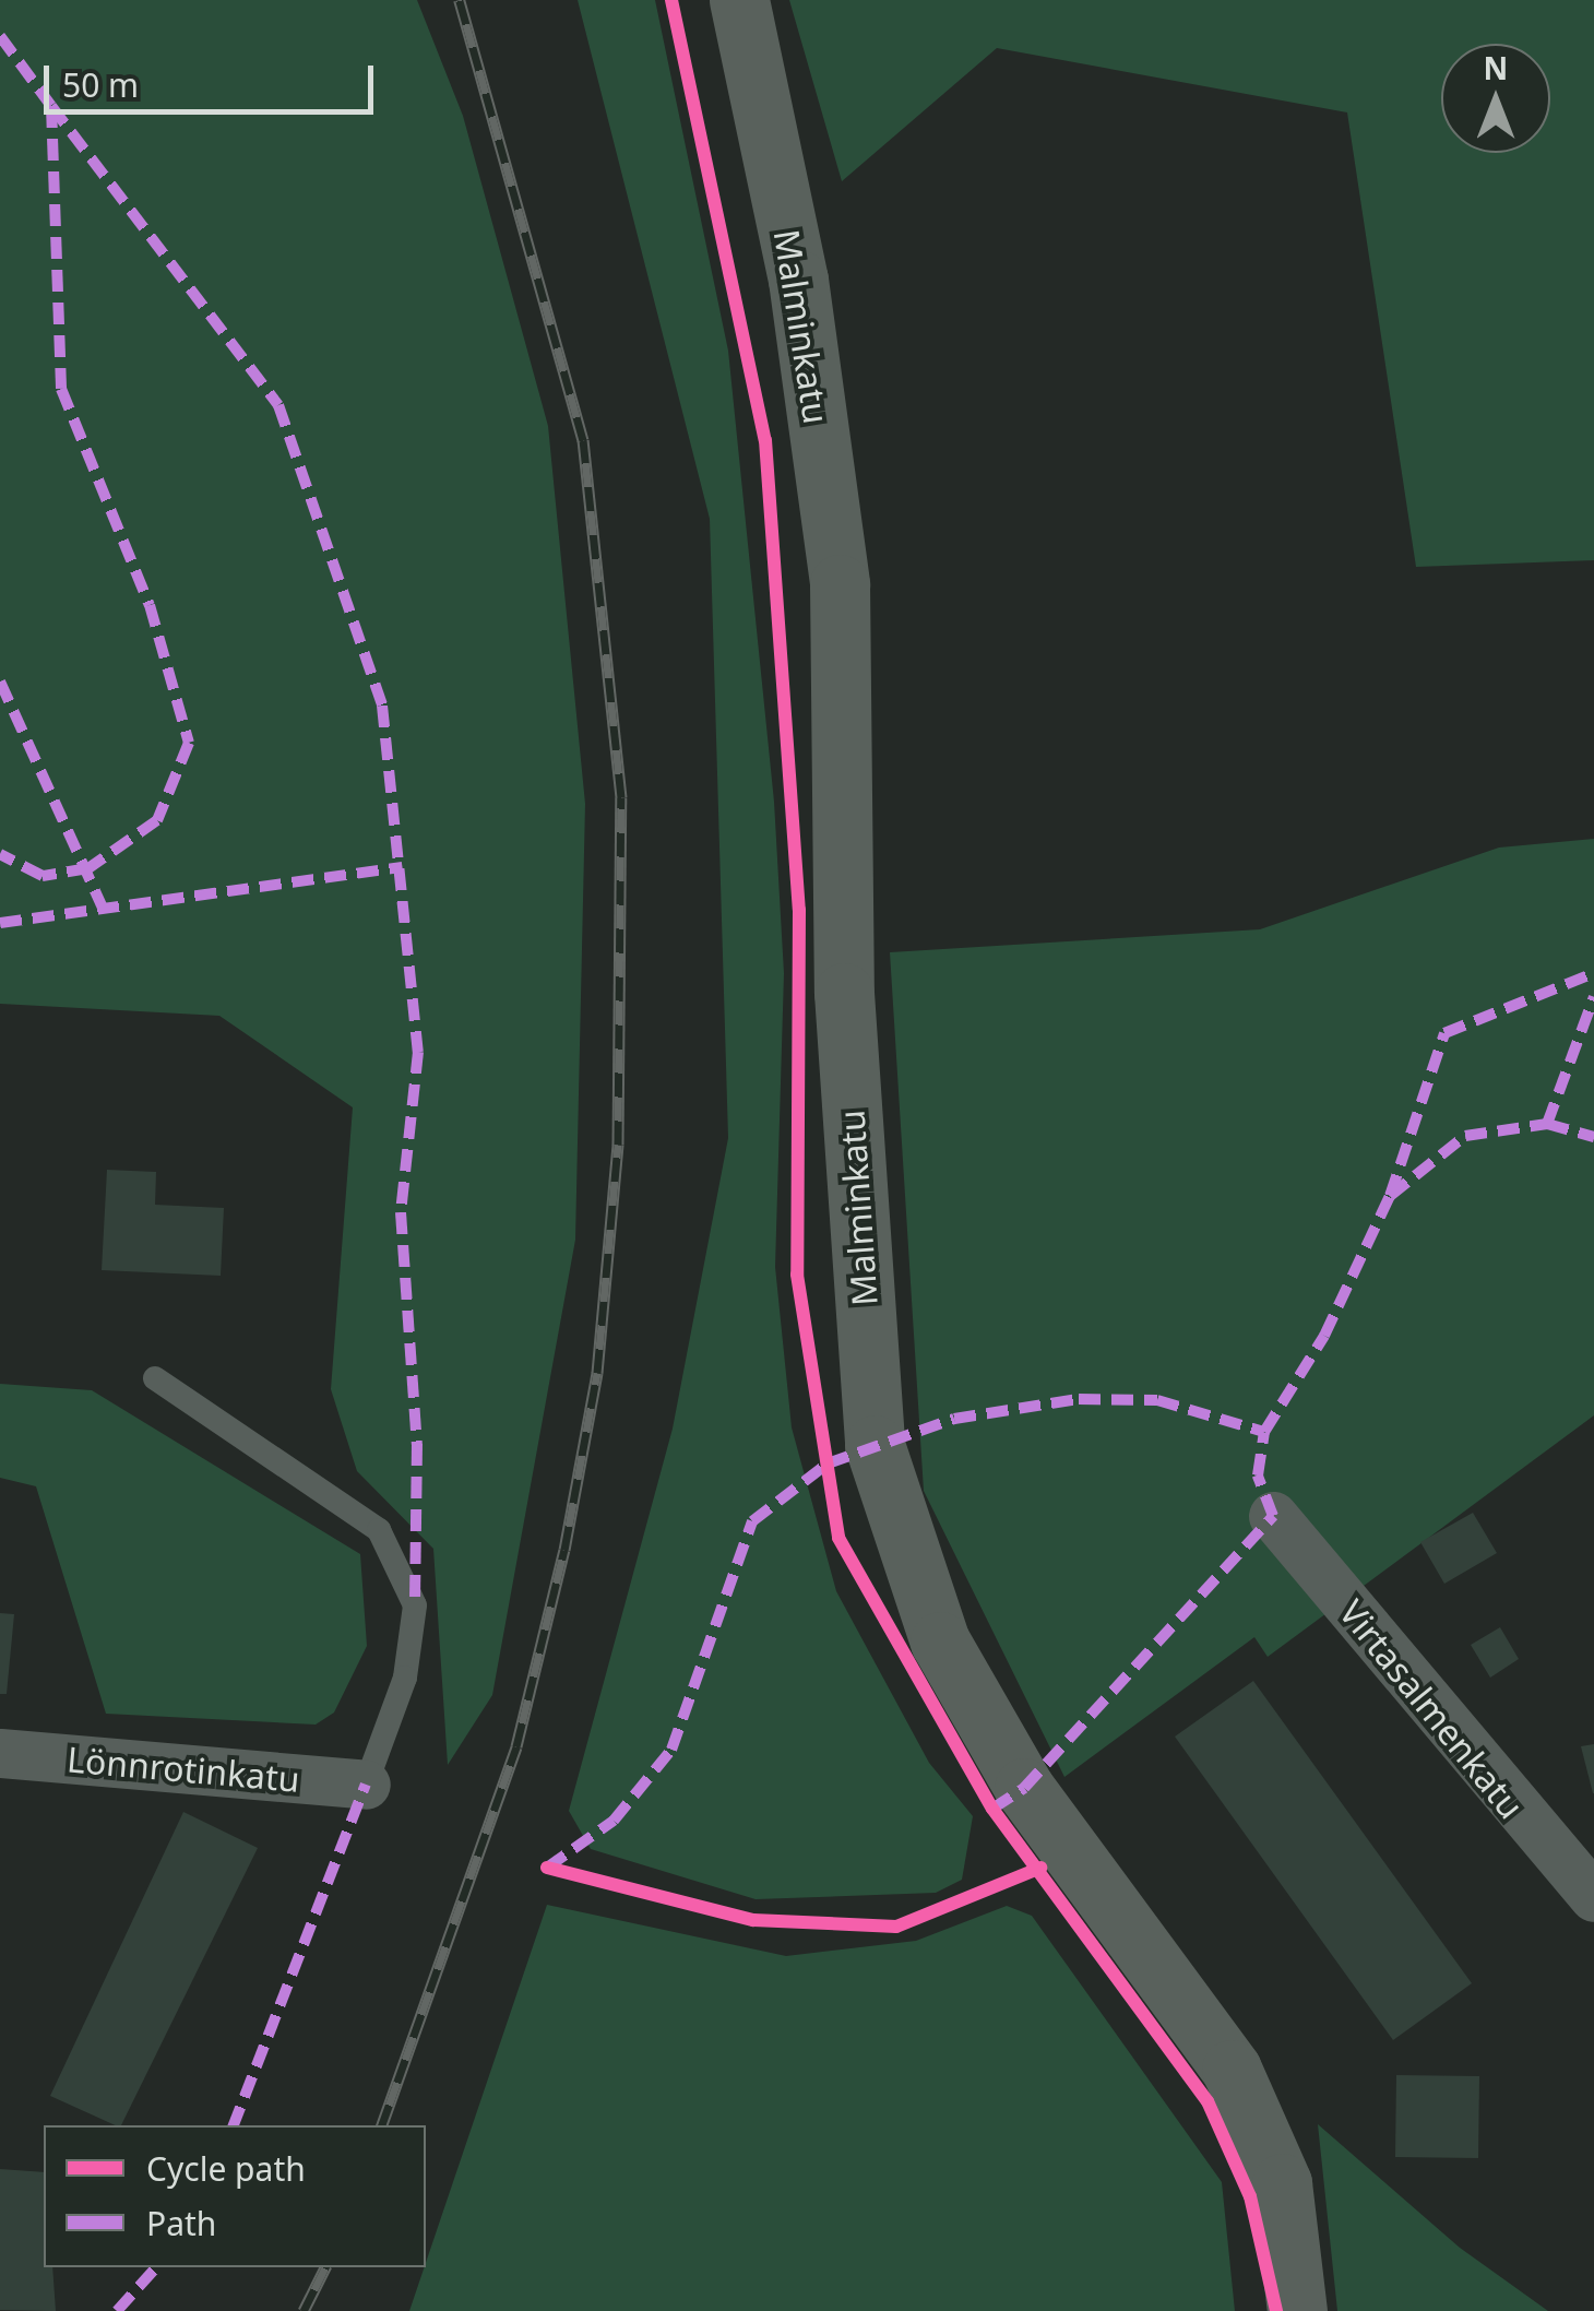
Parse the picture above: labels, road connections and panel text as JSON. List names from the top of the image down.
{
  "streets": {
    "street": ["Malminkatu", "Virtasalmenkatu", "Lönnrotinkatu"]
  },
  "legend": ["Cycle path", "Path"],
  "scale_bar": "50 m",
  "north": "top"
}
